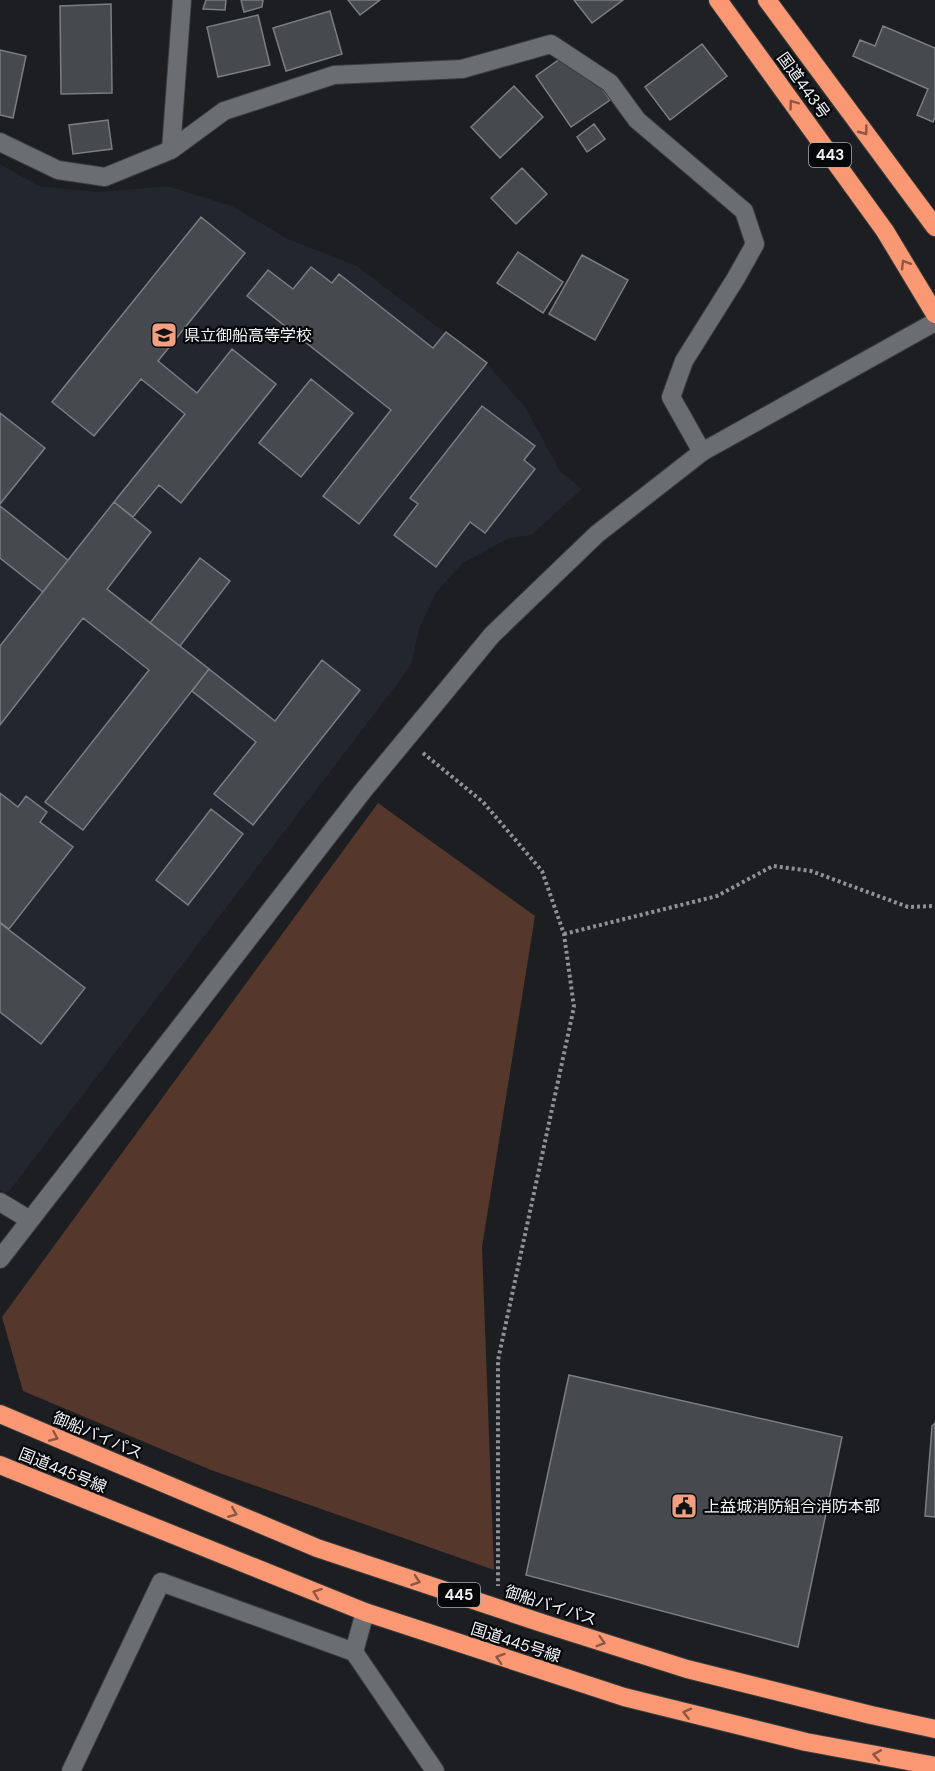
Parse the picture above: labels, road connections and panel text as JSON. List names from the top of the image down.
{
  "streets": {
    "highway": [
      "国道443号",
      "443",
      "御船バイパス",
      "国道445号線",
      "445"
    ]
  },
  "one_way": ["御船バイパス", "国道445号線"],
  "places": {
    "school or university": ["県立御船高等学校"],
    "public building": ["上益城消防組合消防本部"]
  }
}
